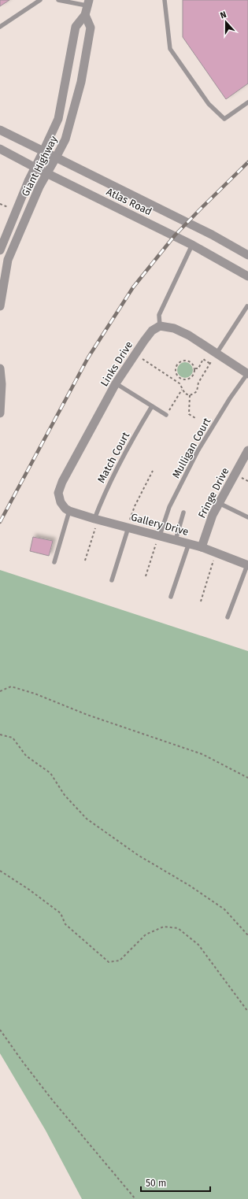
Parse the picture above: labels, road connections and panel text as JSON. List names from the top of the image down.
{
  "streets": {
    "street": [
      "Giant Highway",
      "Atlas Road",
      "Links Drive",
      "Fringe Drive",
      "Gallery Drive"
    ],
    "lane": ["Mulligan Court", "Match Court"]
  },
  "crossings": [
    ["Giant Highway", "Atlas Road"],
    ["Links Drive", "Gallery Drive"],
    ["Mulligan Court", "Gallery Drive"],
    ["Match Court", "Gallery Drive"],
    ["Fringe Drive", "Gallery Drive"]
  ],
  "scale_bar": "50 m",
  "north": "top"
}
